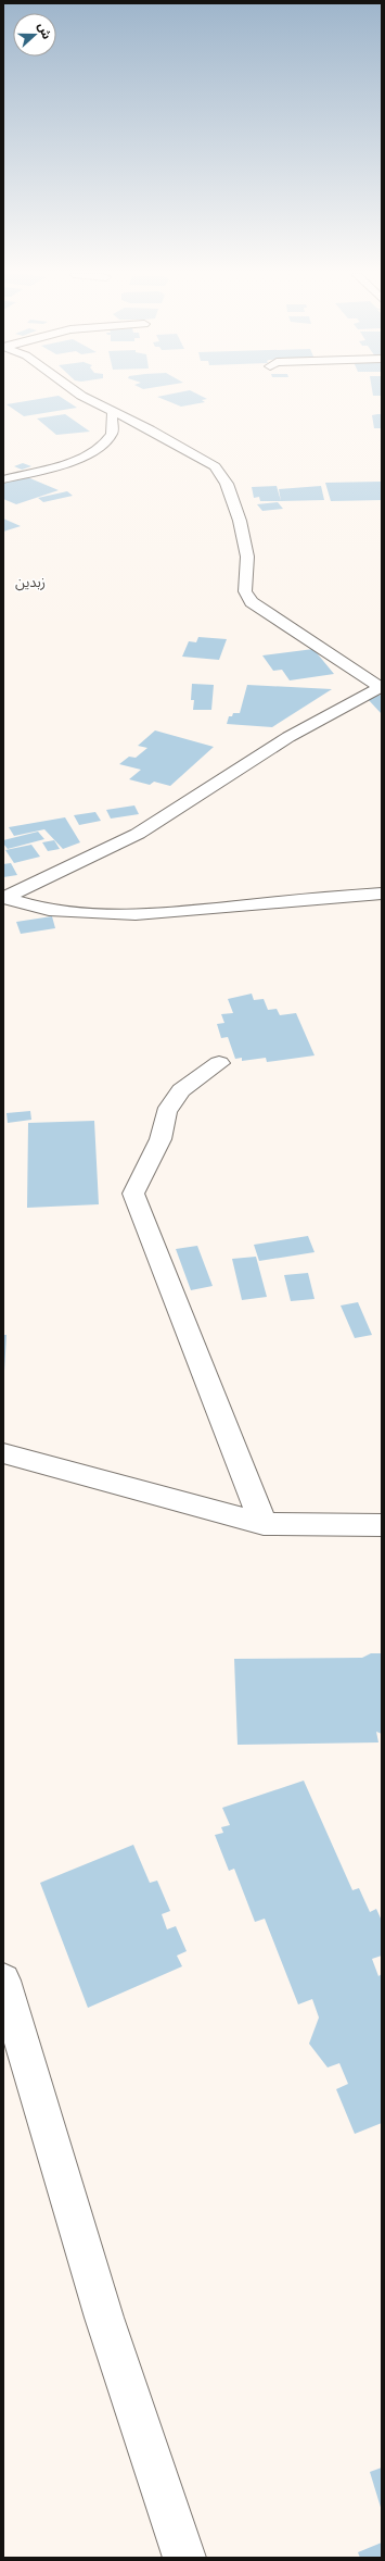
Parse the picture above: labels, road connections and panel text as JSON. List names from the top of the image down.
{
  "districts": ["زبدين"],
  "north": "right"
}
